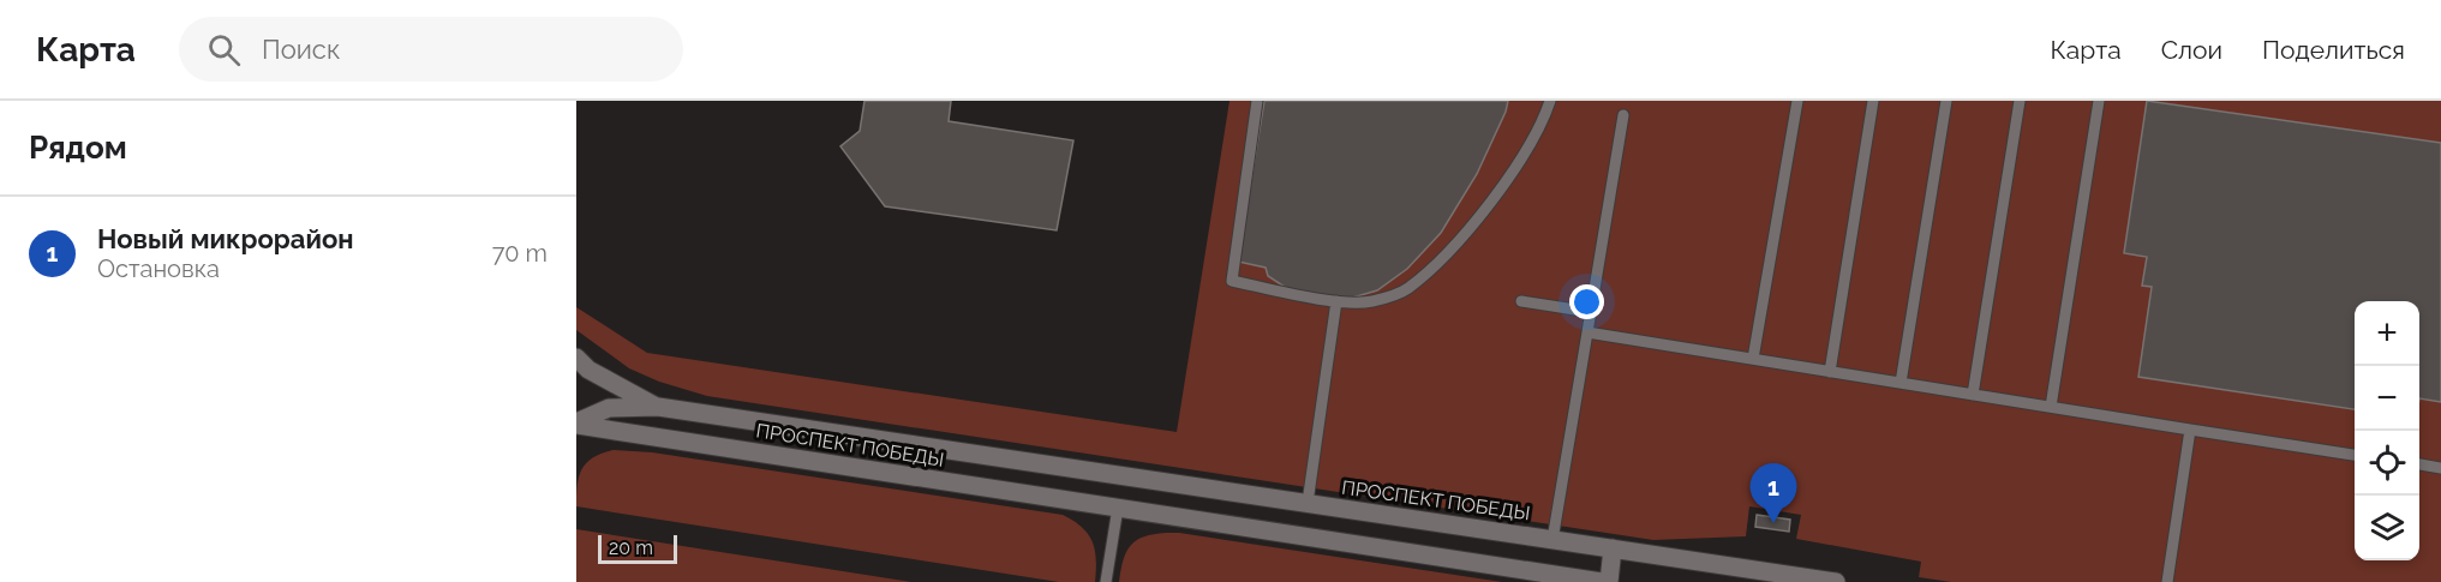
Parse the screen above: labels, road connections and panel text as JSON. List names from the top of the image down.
{
  "streets": {
    "main road": ["ПРОСПЕКТ ПОБЕДЫ"]
  },
  "scale_bar": "20 m",
  "page": {
    "header": "Карта",
    "search": "Поиск",
    "nav": ["Карта", "Слои", "Поделиться"],
    "heading": "Рядом",
    "list": [
      {
        "mark": "1",
        "name": "Новый микрорайон",
        "note": "Остановка",
        "value": "70 m"
      }
    ],
    "map_buttons": ["+", "−"],
    "pins": "1",
    "scale": "20 m"
  }
}
